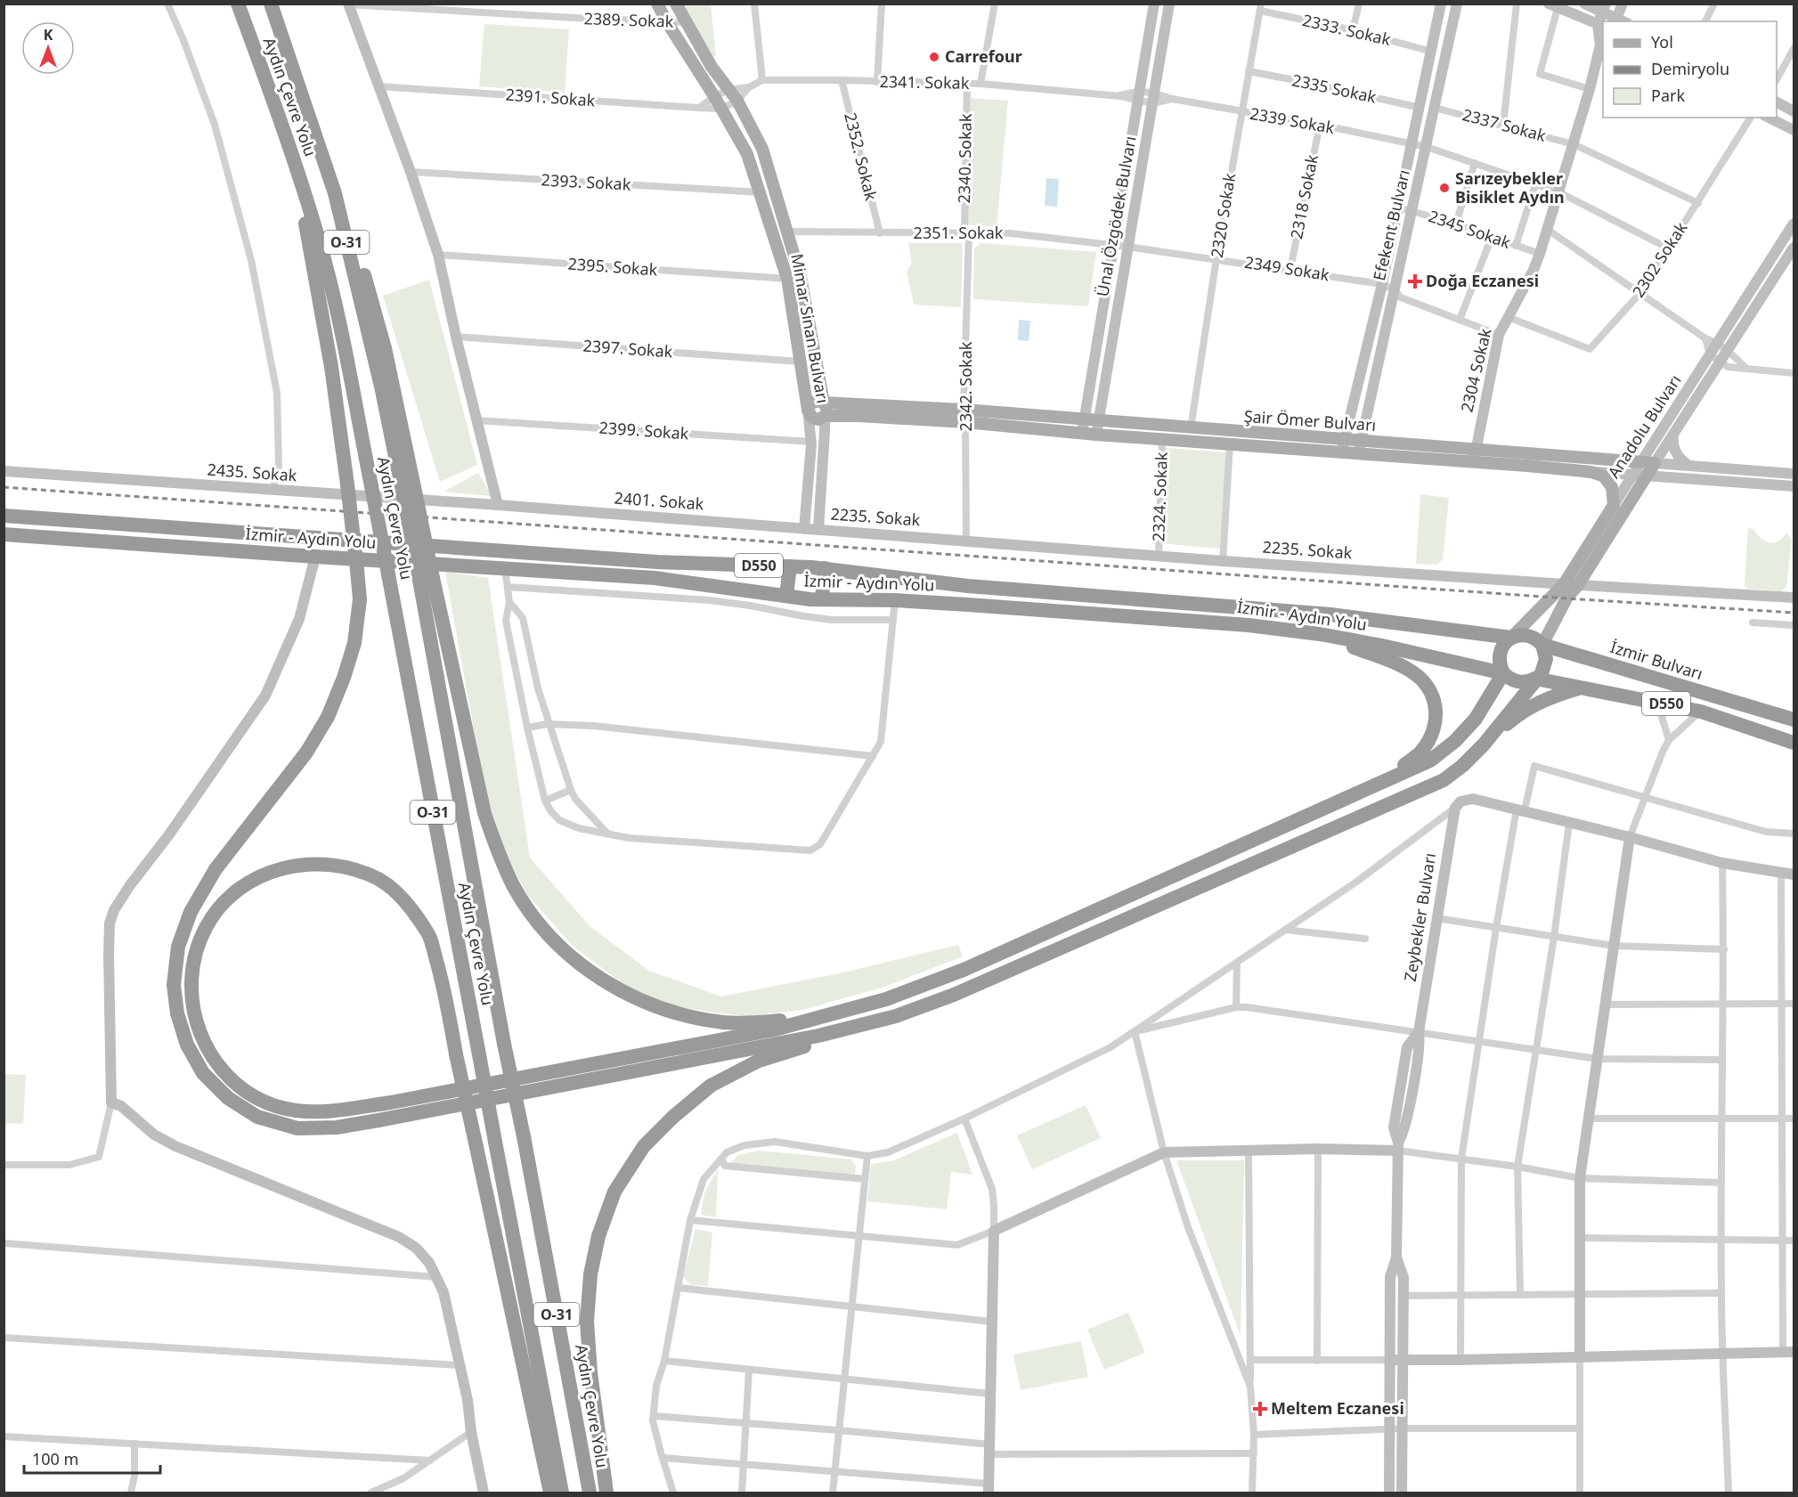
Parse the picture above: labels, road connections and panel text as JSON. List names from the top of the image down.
{
  "streets": {
    "highway": [
      "Aydın Çevre Yolu",
      "O-31",
      "İzmir - Aydın Yolu",
      "D550",
      "İzmir Bulvarı"
    ],
    "main road": ["Mimar Sinan Bulvarı", "Şair Ömer Bulvarı", "Anadolu Bulvarı"],
    "street": [
      "2389. Sokak",
      "2333. Sokak",
      "2341. Sokak",
      "2335 Sokak",
      "2391. Sokak",
      "2339 Sokak",
      "2337 Sokak",
      "2352. Sokak",
      "2340. Sokak",
      "2393. Sokak",
      "2318 Sokak",
      "2320 Sokak",
      "Ünal Özgödek Bulvarı",
      "Efekent Bulvarı",
      "2345 Sokak",
      "2351. Sokak",
      "2302 Sokak",
      "2395. Sokak",
      "2349 Sokak",
      "2397. Sokak",
      "2304 Sokak",
      "2342. Sokak",
      "2399. Sokak",
      "2435. Sokak",
      "2324. Sokak",
      "2401. Sokak",
      "2235. Sokak",
      "Zeybekler Bulvarı"
    ]
  },
  "crossings": [
    ["2389. Sokak", "Mimar Sinan Bulvarı"],
    ["2333. Sokak", "2320 Sokak"],
    ["2333. Sokak", "Efekent Bulvarı"],
    ["2341. Sokak", "2352. Sokak"],
    ["2341. Sokak", "2340. Sokak"],
    ["2341. Sokak", "Ünal Özgödek Bulvarı"],
    ["2341. Sokak", "Mimar Sinan Bulvarı"],
    ["2335 Sokak", "2320 Sokak"],
    ["2335 Sokak", "Efekent Bulvarı"],
    ["2391. Sokak", "Mimar Sinan Bulvarı"],
    ["2339 Sokak", "2318 Sokak"],
    ["2339 Sokak", "2320 Sokak"],
    ["2339 Sokak", "Ünal Özgödek Bulvarı"],
    ["2339 Sokak", "Efekent Bulvarı"],
    ["2339 Sokak", "2304 Sokak"],
    ["2337 Sokak", "Efekent Bulvarı"],
    ["2337 Sokak", "2302 Sokak"],
    ["2337 Sokak", "2304 Sokak"],
    ["2352. Sokak", "2351. Sokak"],
    ["2340. Sokak", "2351. Sokak"],
    ["2340. Sokak", "2342. Sokak"],
    ["2393. Sokak", "Mimar Sinan Bulvarı"],
    ["2318 Sokak", "2349 Sokak"],
    ["2320 Sokak", "2349 Sokak"],
    ["2320 Sokak", "Şair Ömer Bulvarı"],
    ["Ünal Özgödek Bulvarı", "2351. Sokak"],
    ["Ünal Özgödek Bulvarı", "2349 Sokak"],
    ["Ünal Özgödek Bulvarı", "Şair Ömer Bulvarı"],
    ["Efekent Bulvarı", "2345 Sokak"],
    ["Efekent Bulvarı", "2349 Sokak"],
    ["Efekent Bulvarı", "Şair Ömer Bulvarı"],
    ["2345 Sokak", "2304 Sokak"],
    ["2351. Sokak", "2349 Sokak"],
    ["2351. Sokak", "Mimar Sinan Bulvarı"],
    ["2351. Sokak", "2342. Sokak"],
    ["2302 Sokak", "2304 Sokak"],
    ["2395. Sokak", "Mimar Sinan Bulvarı"],
    ["2349 Sokak", "2304 Sokak"],
    ["Mimar Sinan Bulvarı", "2397. Sokak"],
    ["Mimar Sinan Bulvarı", "Şair Ömer Bulvarı"],
    ["Mimar Sinan Bulvarı", "2399. Sokak"],
    ["Mimar Sinan Bulvarı", "2401. Sokak"],
    ["Mimar Sinan Bulvarı", "2235. Sokak"],
    ["2304 Sokak", "Şair Ömer Bulvarı"],
    ["2342. Sokak", "Şair Ömer Bulvarı"],
    ["2342. Sokak", "2235. Sokak"],
    ["Şair Ömer Bulvarı", "Anadolu Bulvarı"],
    ["Şair Ömer Bulvarı", "2324. Sokak"],
    ["Anadolu Bulvarı", "2235. Sokak"],
    ["Anadolu Bulvarı", "İzmir - Aydın Yolu"],
    ["Anadolu Bulvarı", "D550"],
    ["Anadolu Bulvarı", "İzmir Bulvarı"],
    ["2435. Sokak", "2401. Sokak"],
    ["2324. Sokak", "2235. Sokak"],
    ["2401. Sokak", "2235. Sokak"],
    ["İzmir - Aydın Yolu", "D550"],
    ["İzmir - Aydın Yolu", "İzmir Bulvarı"],
    ["D550", "İzmir Bulvarı"]
  ],
  "places": {
    "other": ["Carrefour", "Sarızeybekler Bisiklet Aydın"],
    "health": ["Doğa Eczanesi", "Meltem Eczanesi"]
  },
  "legend": ["Yol", "Demiryolu", "Park"],
  "scale_bar": "100 m",
  "north": "top"
}
